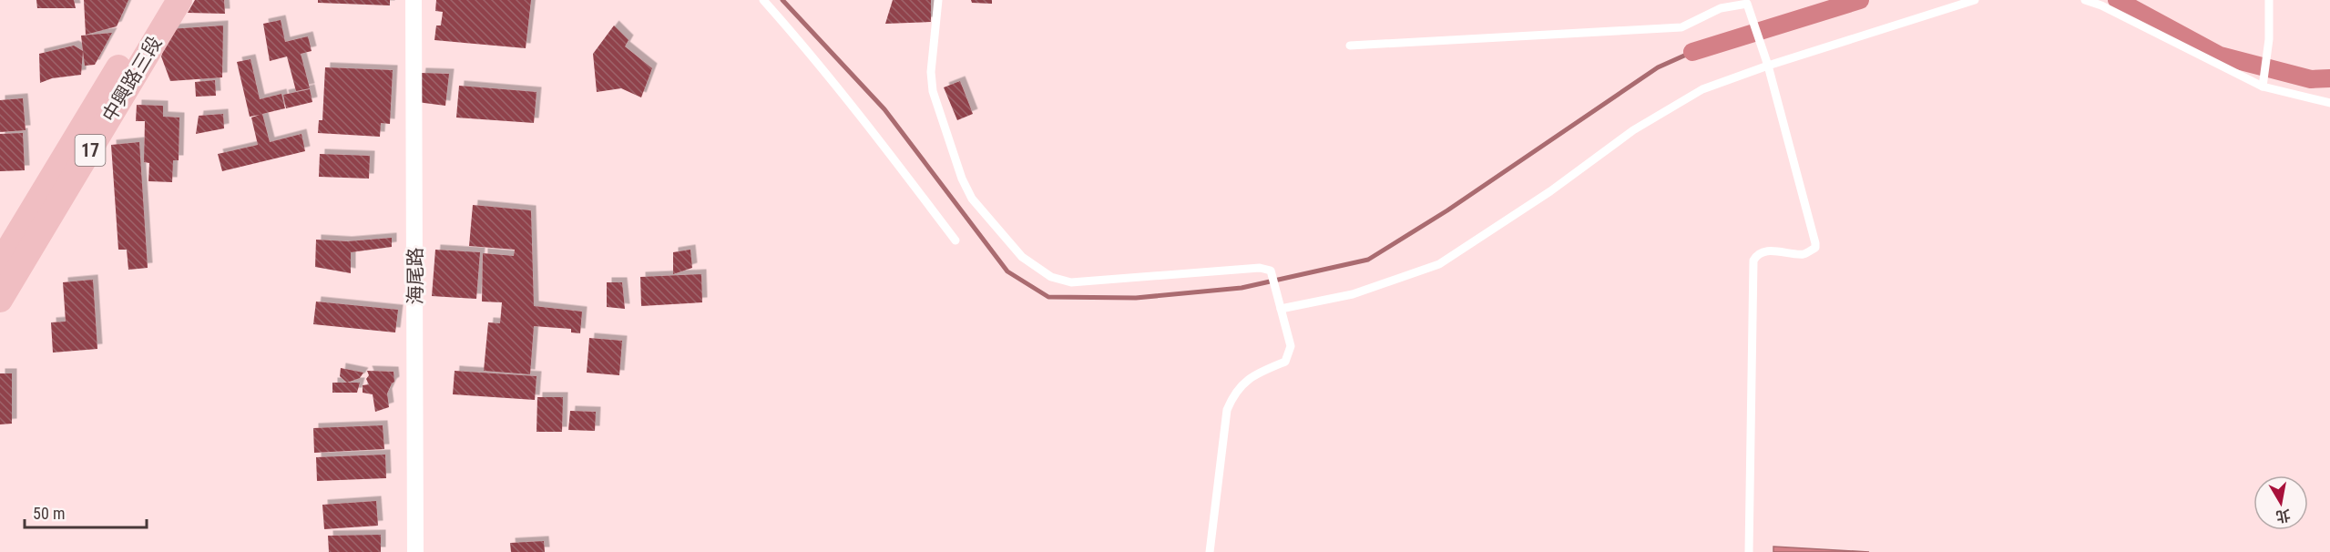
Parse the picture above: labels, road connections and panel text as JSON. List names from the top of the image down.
{
  "streets": {
    "main road": ["中興路三段", "17"],
    "street": ["海尾路"]
  },
  "scale_bar": "50 m",
  "north": "bottom"
}
